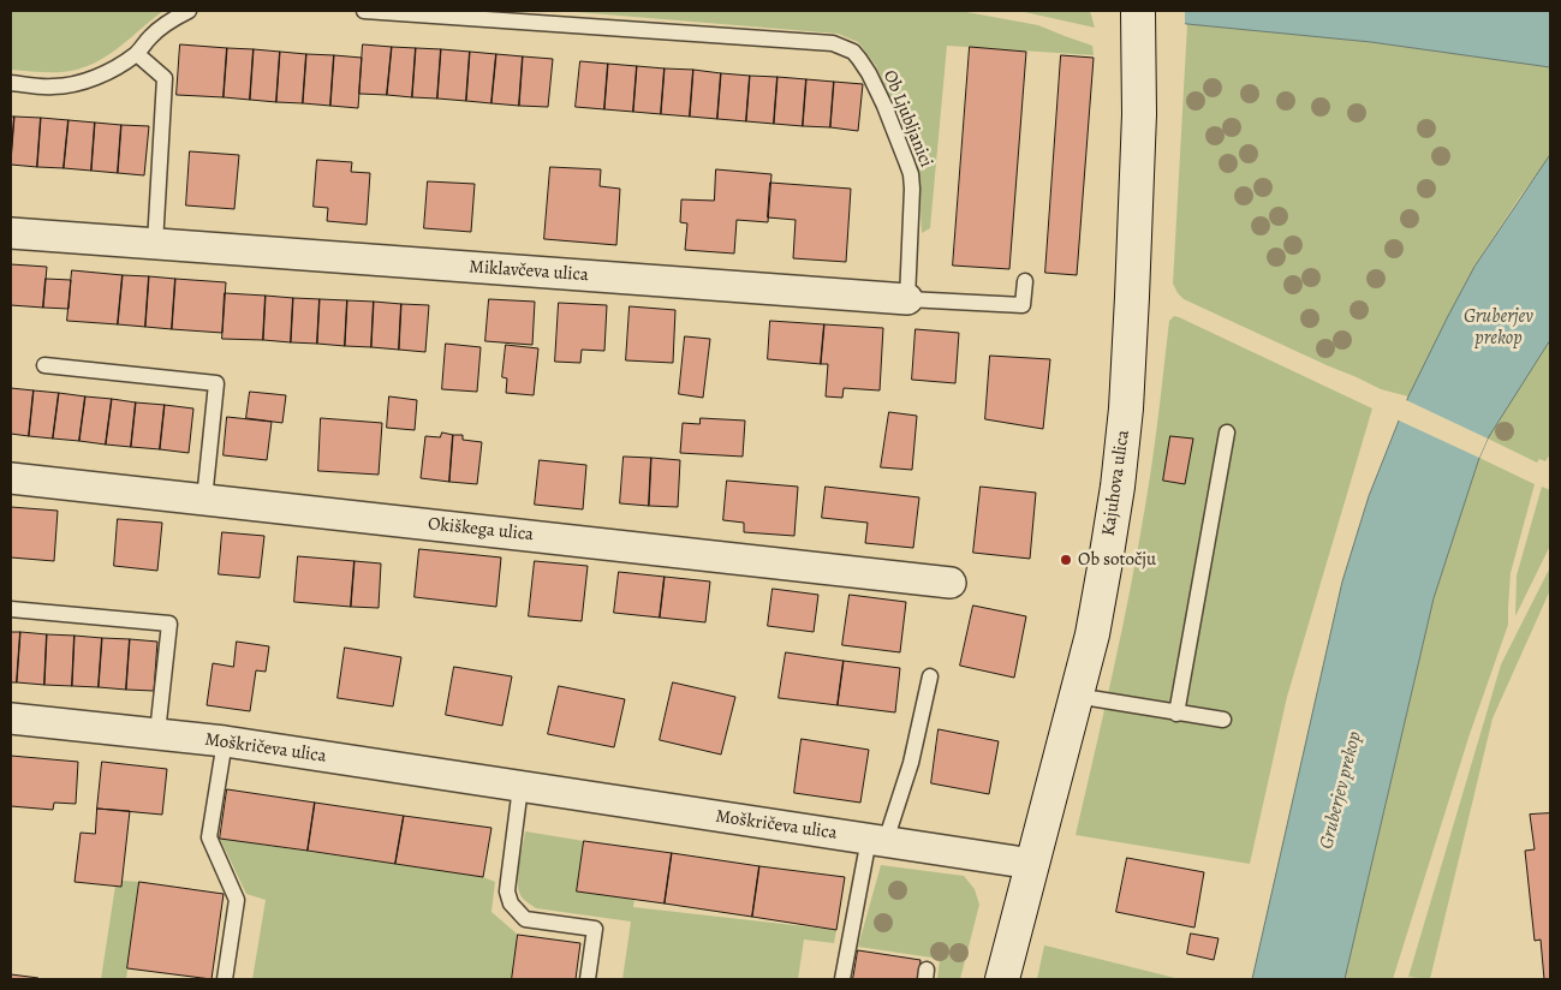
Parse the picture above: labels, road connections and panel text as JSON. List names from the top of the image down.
{
  "streets": {
    "main road": ["Kajuhova ulica"],
    "street": ["Miklavčeva ulica", "Okiškega ulica", "Moškričeva ulica"],
    "lane": ["Ob Ljubljanici"]
  },
  "crossings": [
    ["Ob Ljubljanici", "Miklavčeva ulica"],
    ["Kajuhova ulica", "Moškričeva ulica"]
  ],
  "water": ["Gruberjev prekop"],
  "places": ["Ob sotočju"]
}
